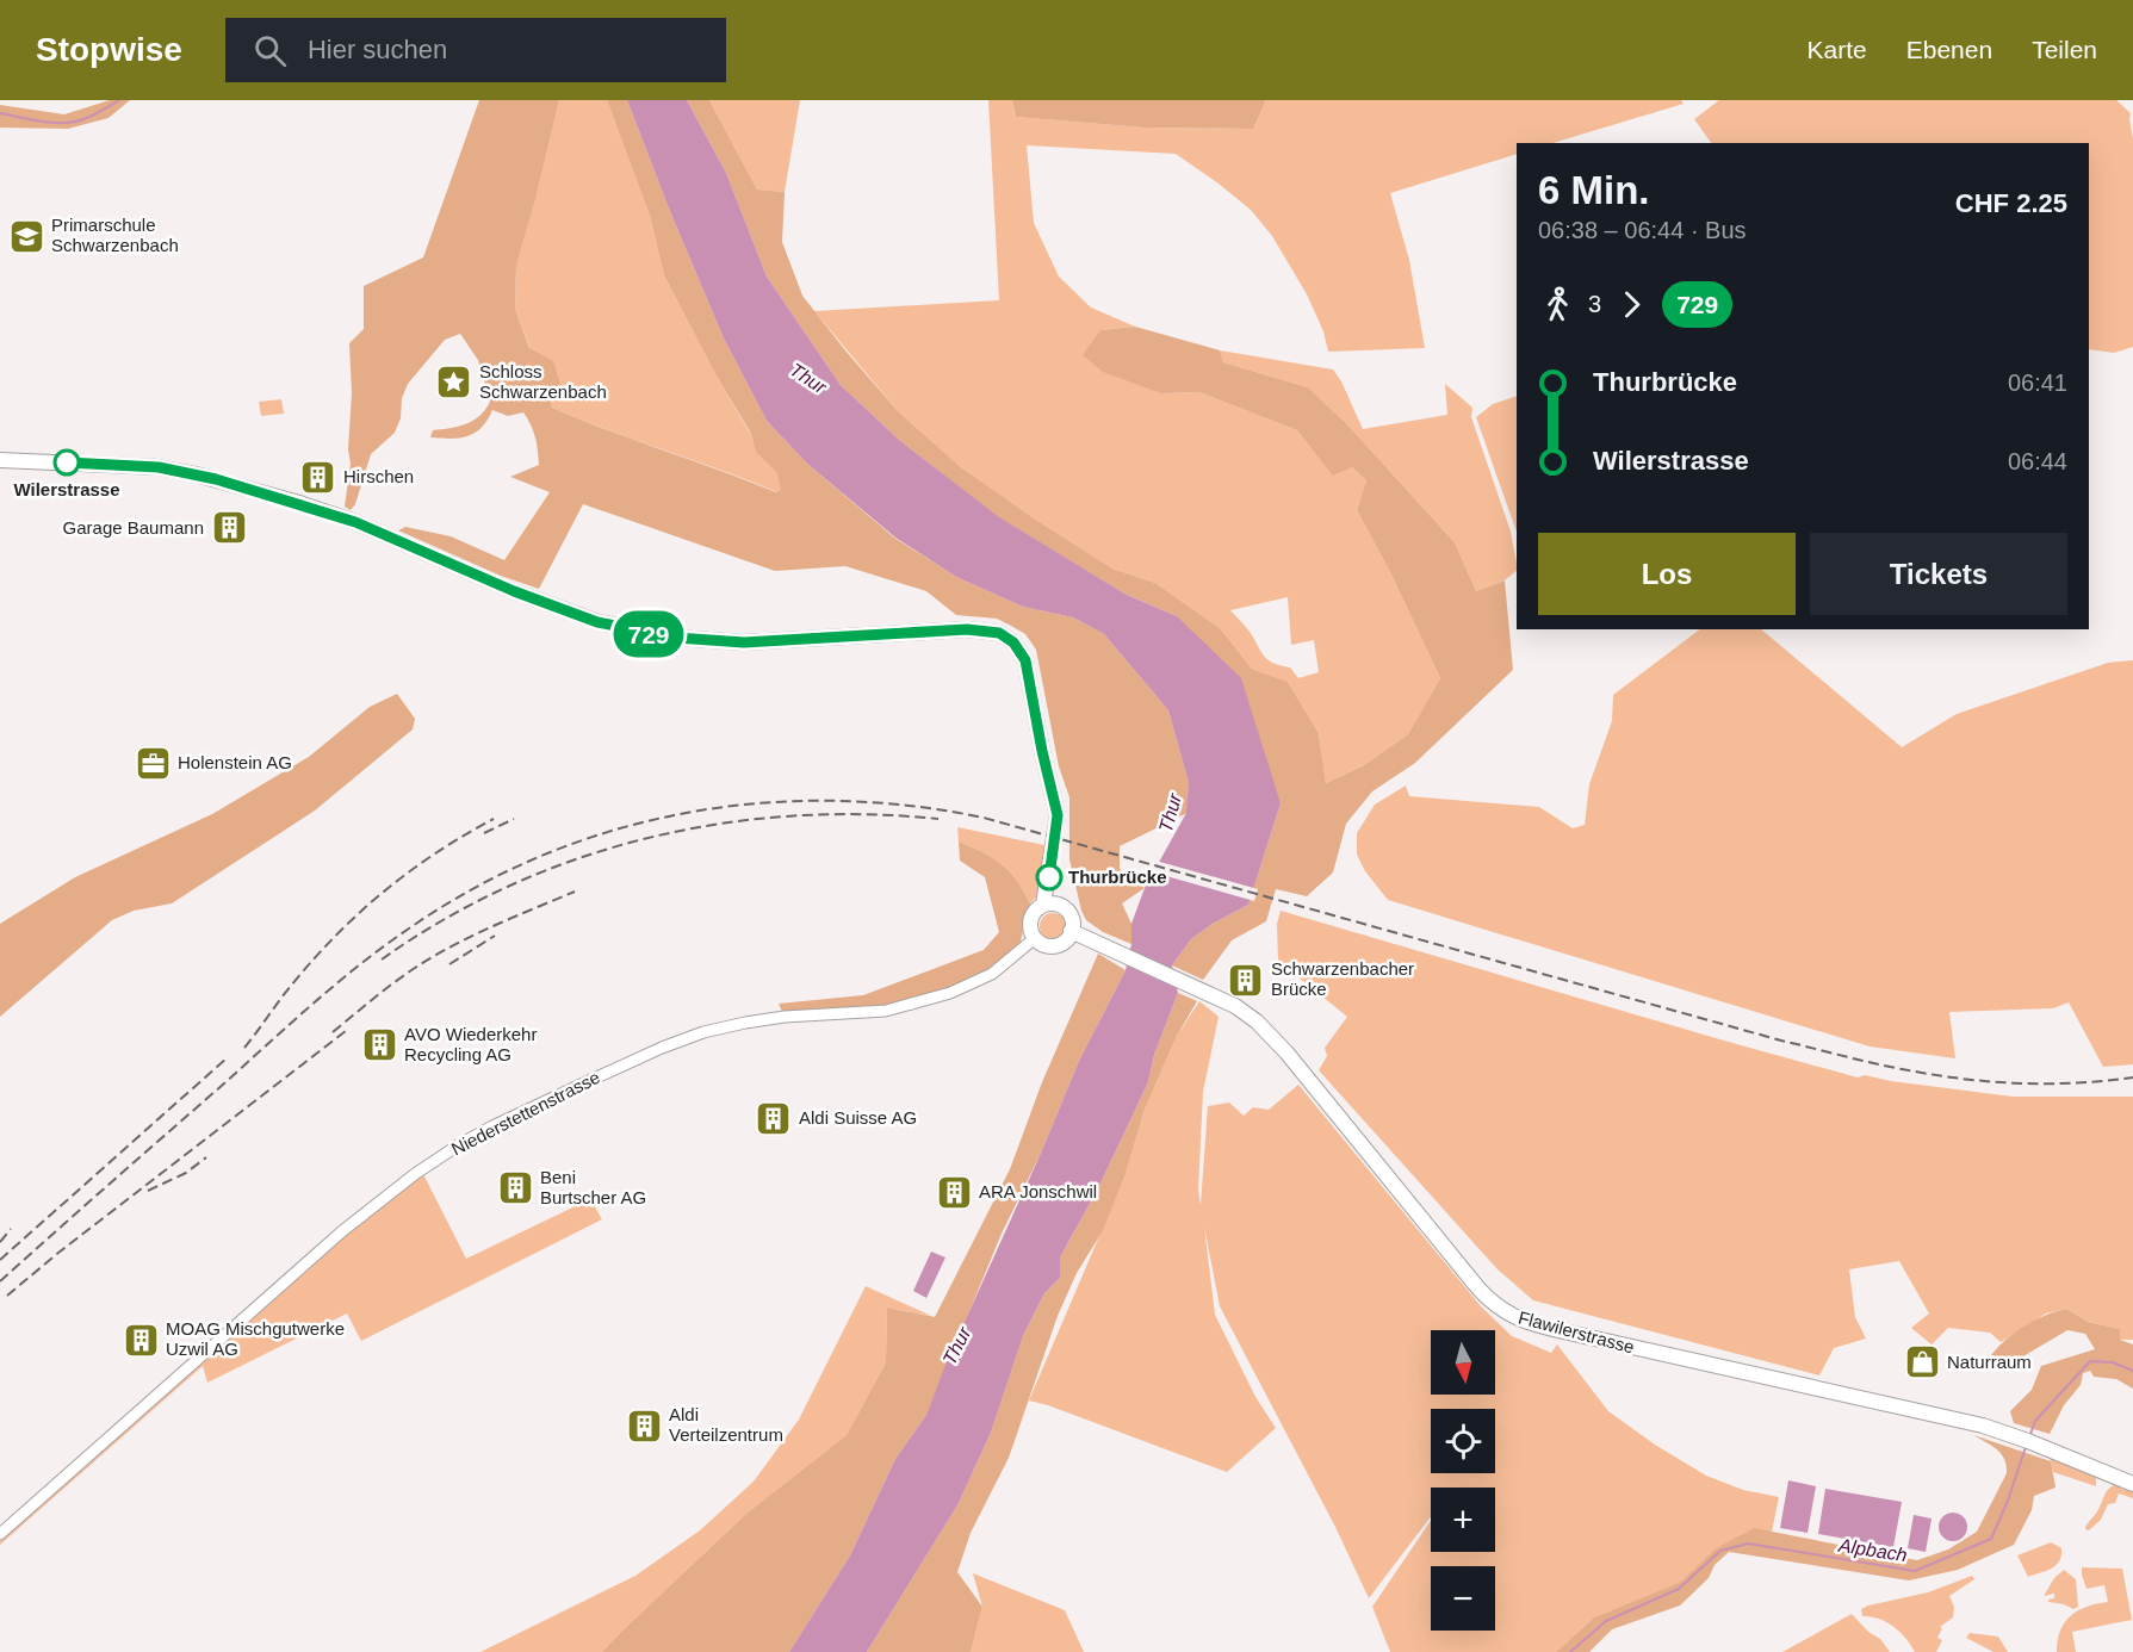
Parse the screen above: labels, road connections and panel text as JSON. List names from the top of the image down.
{
  "streets": {
    "main road": ["Flawilerstrasse"],
    "street": ["Niederstettenstrasse"]
  },
  "crossings": [
    ["Niederstettenstrasse", "Flawilerstrasse"]
  ],
  "water": ["Thur", "Alpbach"],
  "places": {
    "school or university": ["Primarschule Schwarzenbach"],
    "place": ["Schloss Schwarzenbach"],
    "other": ["Wilerstrasse", "Thurbrücke"],
    "building": [
      "Hirschen",
      "Garage Baumann",
      "Schwarzenbacher Brücke",
      "AVO Wiederkehr Recycling AG",
      "Aldi Suisse AG",
      "Beni Burtscher AG",
      "ARA Jonschwil",
      "MOAG Mischgutwerke Uzwil AG",
      "Aldi Verteilzentrum"
    ],
    "office": ["Holenstein AG"],
    "shop": ["Naturraum"]
  },
  "lines": ["bus line 729"],
  "north": "bottom",
  "page": {
    "header": "Stopwise",
    "search": "Hier suchen",
    "nav": ["Karte", "Ebenen", "Teilen"],
    "on_map": "729",
    "heading": ["6 Min.", "06:38 – 06:44 · Bus", "CHF 2.25"],
    "legs": ["3", "729"],
    "list": [
      {
        "name": "Thurbrücke",
        "value": "06:41"
      },
      {
        "name": "Wilerstrasse",
        "value": "06:44"
      }
    ],
    "buttons": ["Los", "Tickets"],
    "map_buttons": ["+", "−"]
  }
}
